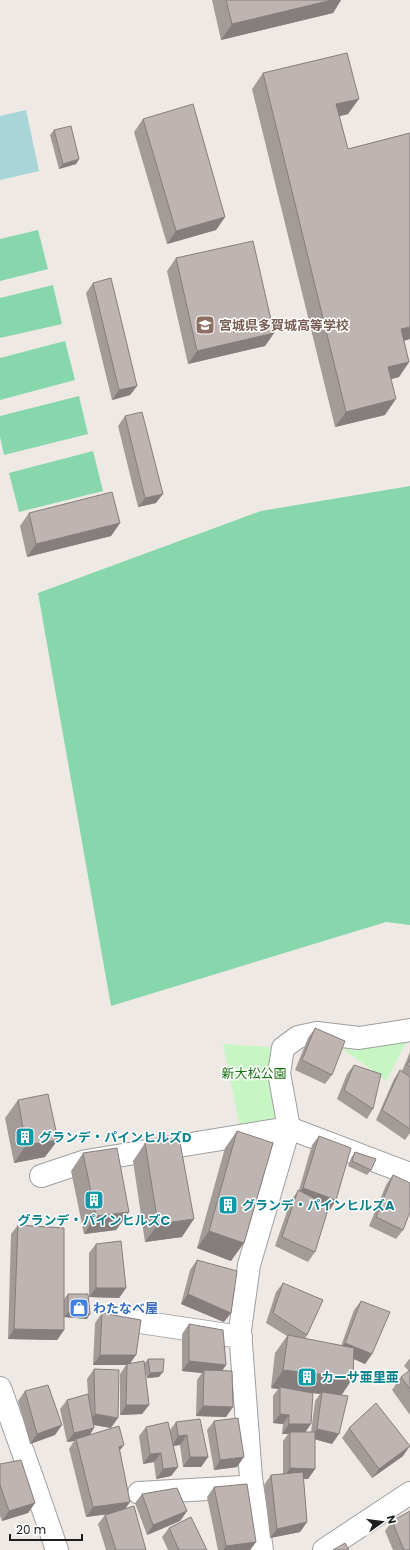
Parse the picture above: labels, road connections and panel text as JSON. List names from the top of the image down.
{
  "parks": ["新大松公園"],
  "places": {
    "school or university": ["宮城県多賀城高等学校"],
    "building": [
      "グランデ・パインヒルズD",
      "グランデ・パインヒルズC",
      "グランデ・パインヒルズA",
      "カーサ亜里亜"
    ],
    "shop": ["わたなべ屋"]
  },
  "scale_bar": "20 m",
  "north": "right"
}
